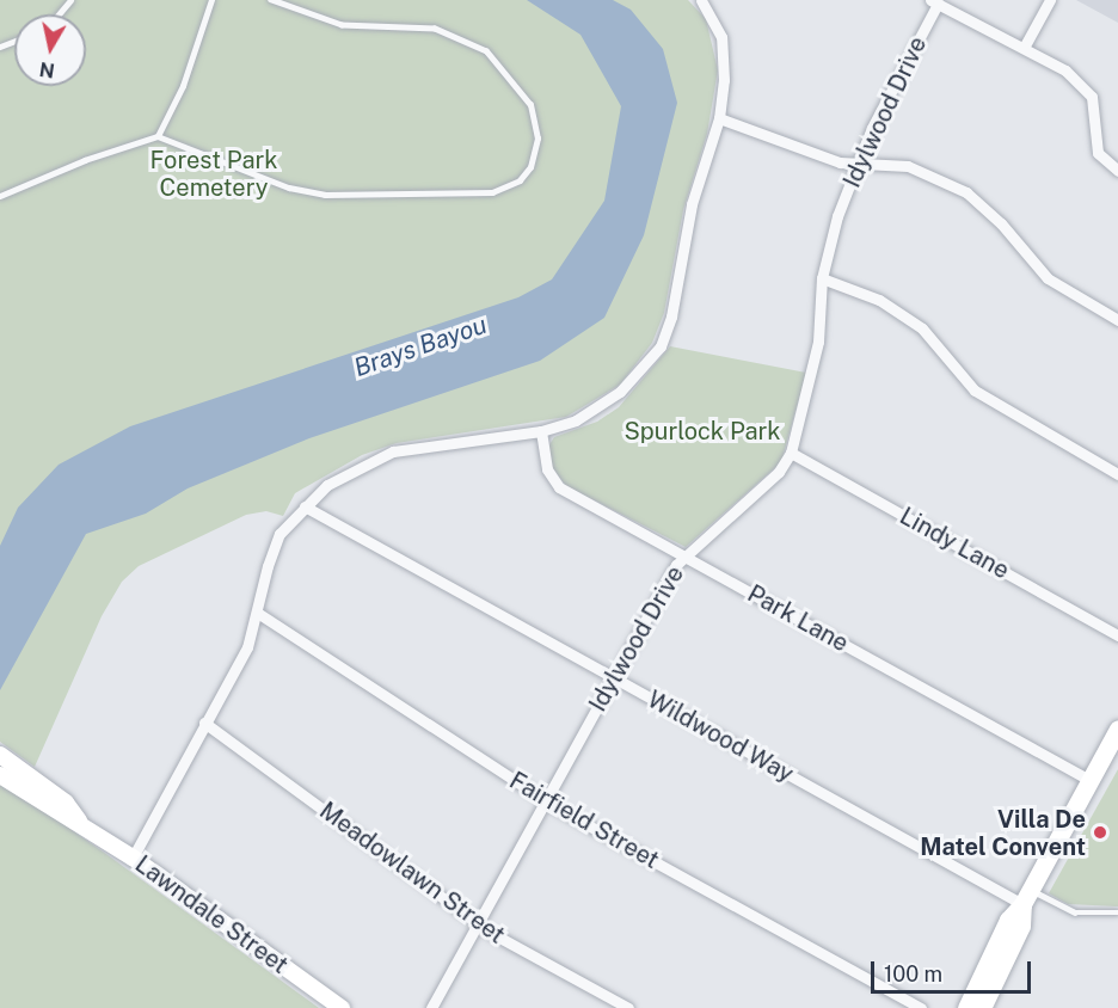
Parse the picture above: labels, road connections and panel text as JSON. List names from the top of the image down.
{
  "streets": {
    "main road": ["Lawndale Street"],
    "street": [
      "Idylwood Drive",
      "Lindy Lane",
      "Park Lane",
      "Wildwood Way",
      "Fairfield Street",
      "Meadowlawn Street"
    ]
  },
  "crossings": [
    ["Idylwood Drive", "Lindy Lane"],
    ["Idylwood Drive", "Park Lane"],
    ["Idylwood Drive", "Wildwood Way"],
    ["Idylwood Drive", "Fairfield Street"],
    ["Idylwood Drive", "Meadowlawn Street"]
  ],
  "water": ["Brays Bayou"],
  "parks": ["Forest Park Cemetery", "Spurlock Park"],
  "places": ["Villa De Matel Convent"],
  "scale_bar": "100 m",
  "north": "bottom"
}
